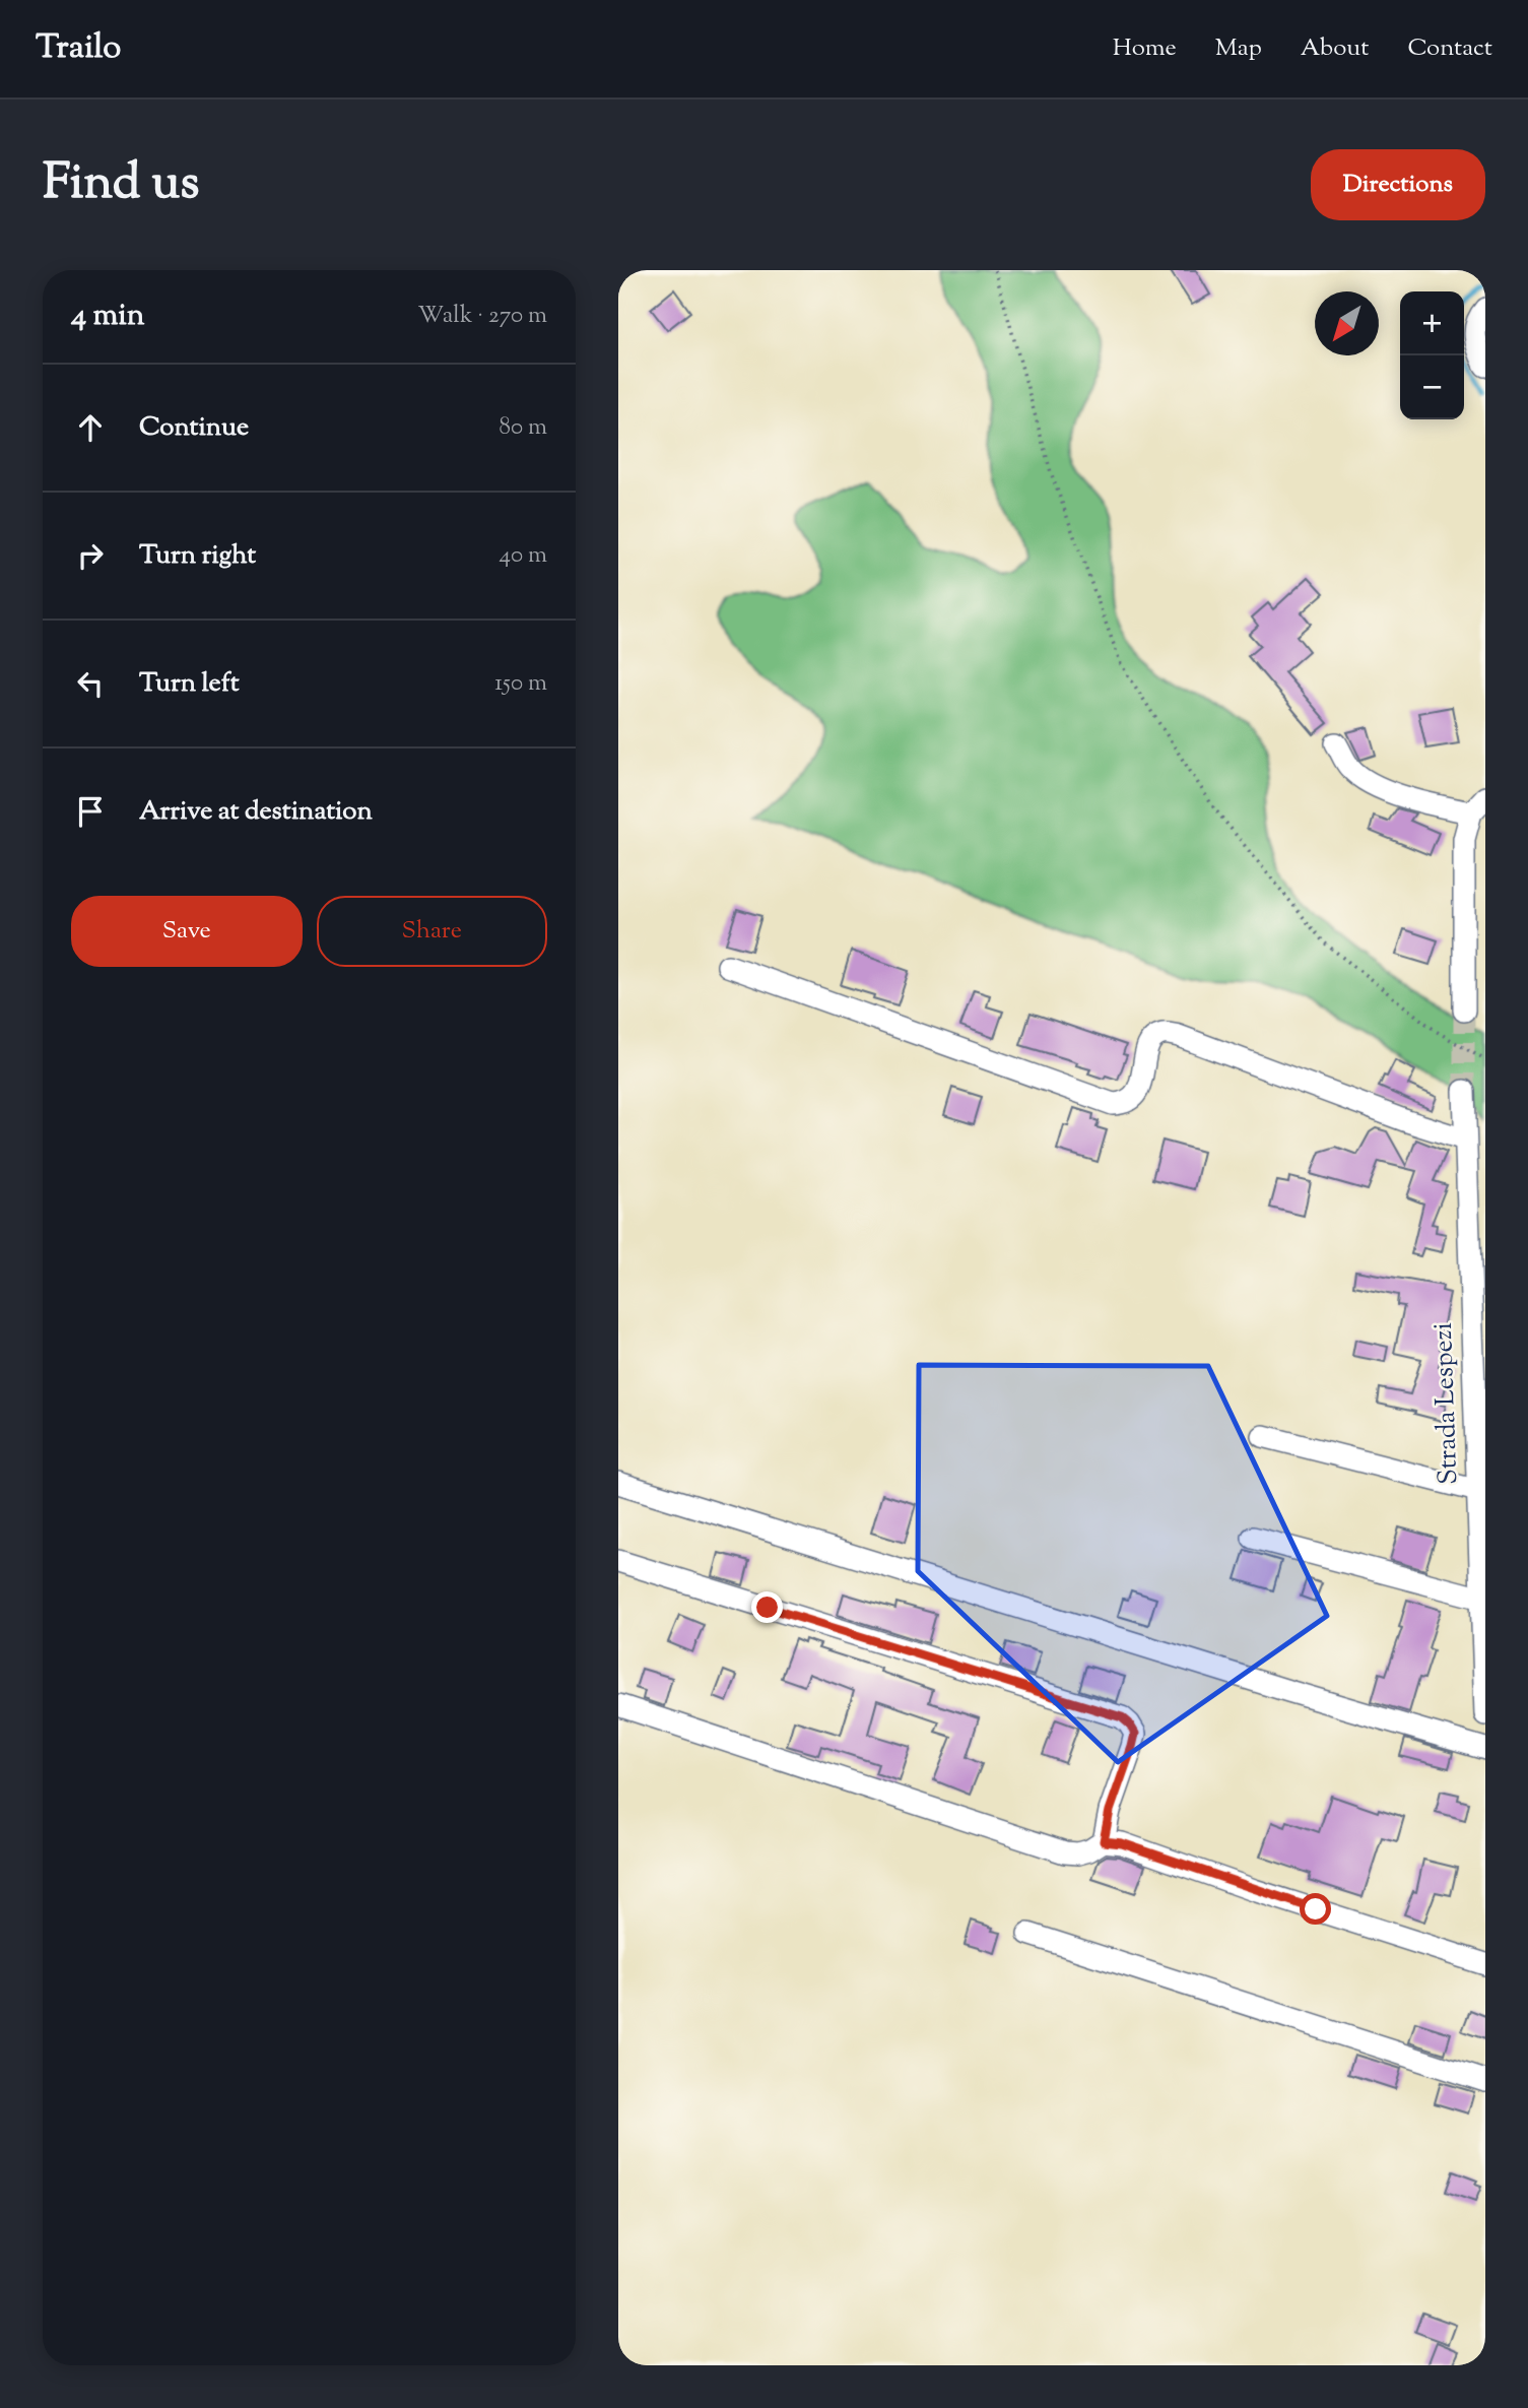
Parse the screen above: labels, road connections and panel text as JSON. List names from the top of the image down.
{
  "streets": {
    "street": ["Strada Lespezi"]
  },
  "north": "bottom left",
  "page": {
    "header": "Trailo",
    "nav": [
      "Home",
      "Map",
      "About",
      "Contact"
    ],
    "title": "Find us",
    "buttons": [
      "Directions",
      ["Save", "Share"]
    ],
    "heading": ["4 min", "Walk · 270 m"],
    "map_buttons": ["+", "−"],
    "list": [
      ["Continue", "80 m"],
      ["Turn right", "40 m"],
      ["Turn left", "150 m"],
      "Arrive at destination"
    ]
  }
}
